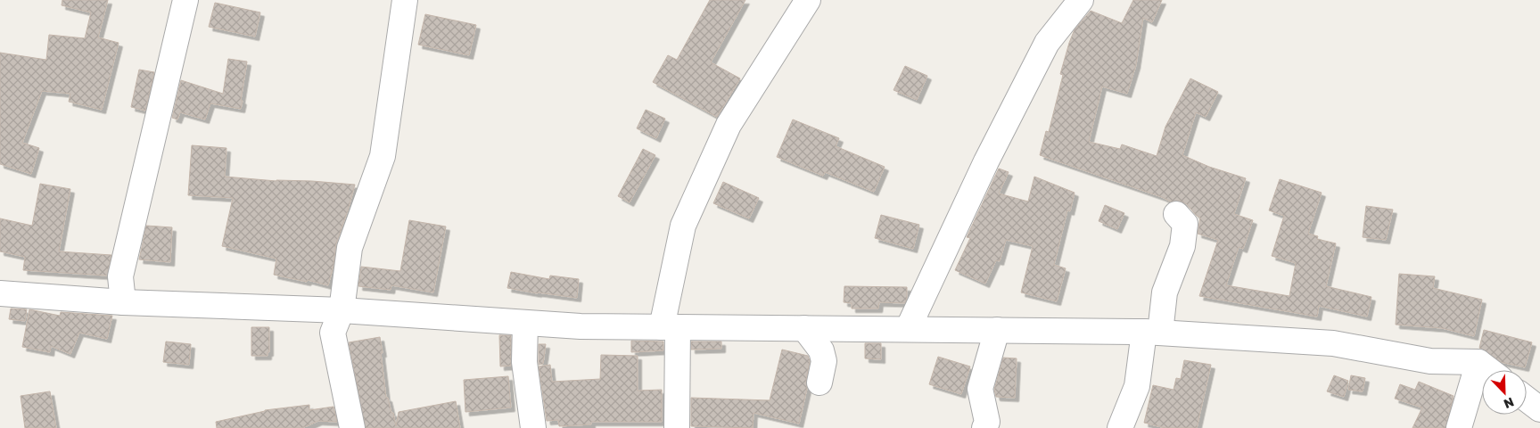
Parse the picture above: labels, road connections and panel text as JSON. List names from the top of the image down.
{
  "north": "bottom right"
}
